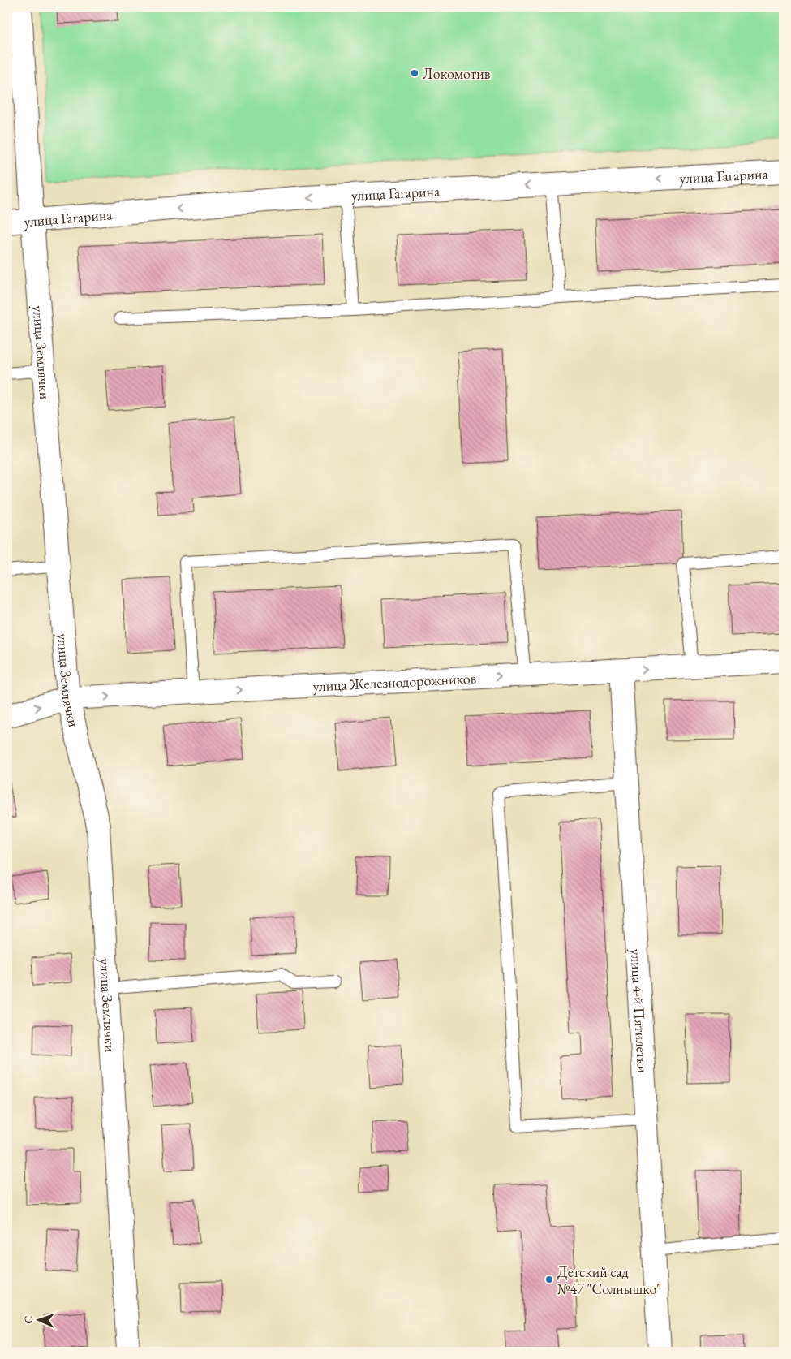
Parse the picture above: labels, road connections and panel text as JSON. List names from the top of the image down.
{
  "streets": {
    "street": [
      "улица Гагарина",
      "улица Землячки",
      "улица Железнодорожников",
      "улица 4-й Пятилетки"
    ]
  },
  "crossings": [
    ["улица Гагарина", "улица Землячки"],
    ["улица Землячки", "улица Железнодорожников"],
    ["улица Железнодорожников", "улица 4-й Пятилетки"]
  ],
  "one_way": ["улица Гагарина", "улица Железнодорожников"],
  "places": ["Локомотив", "Детский сад №47 \"Солнышко\""],
  "north": "left"
}
